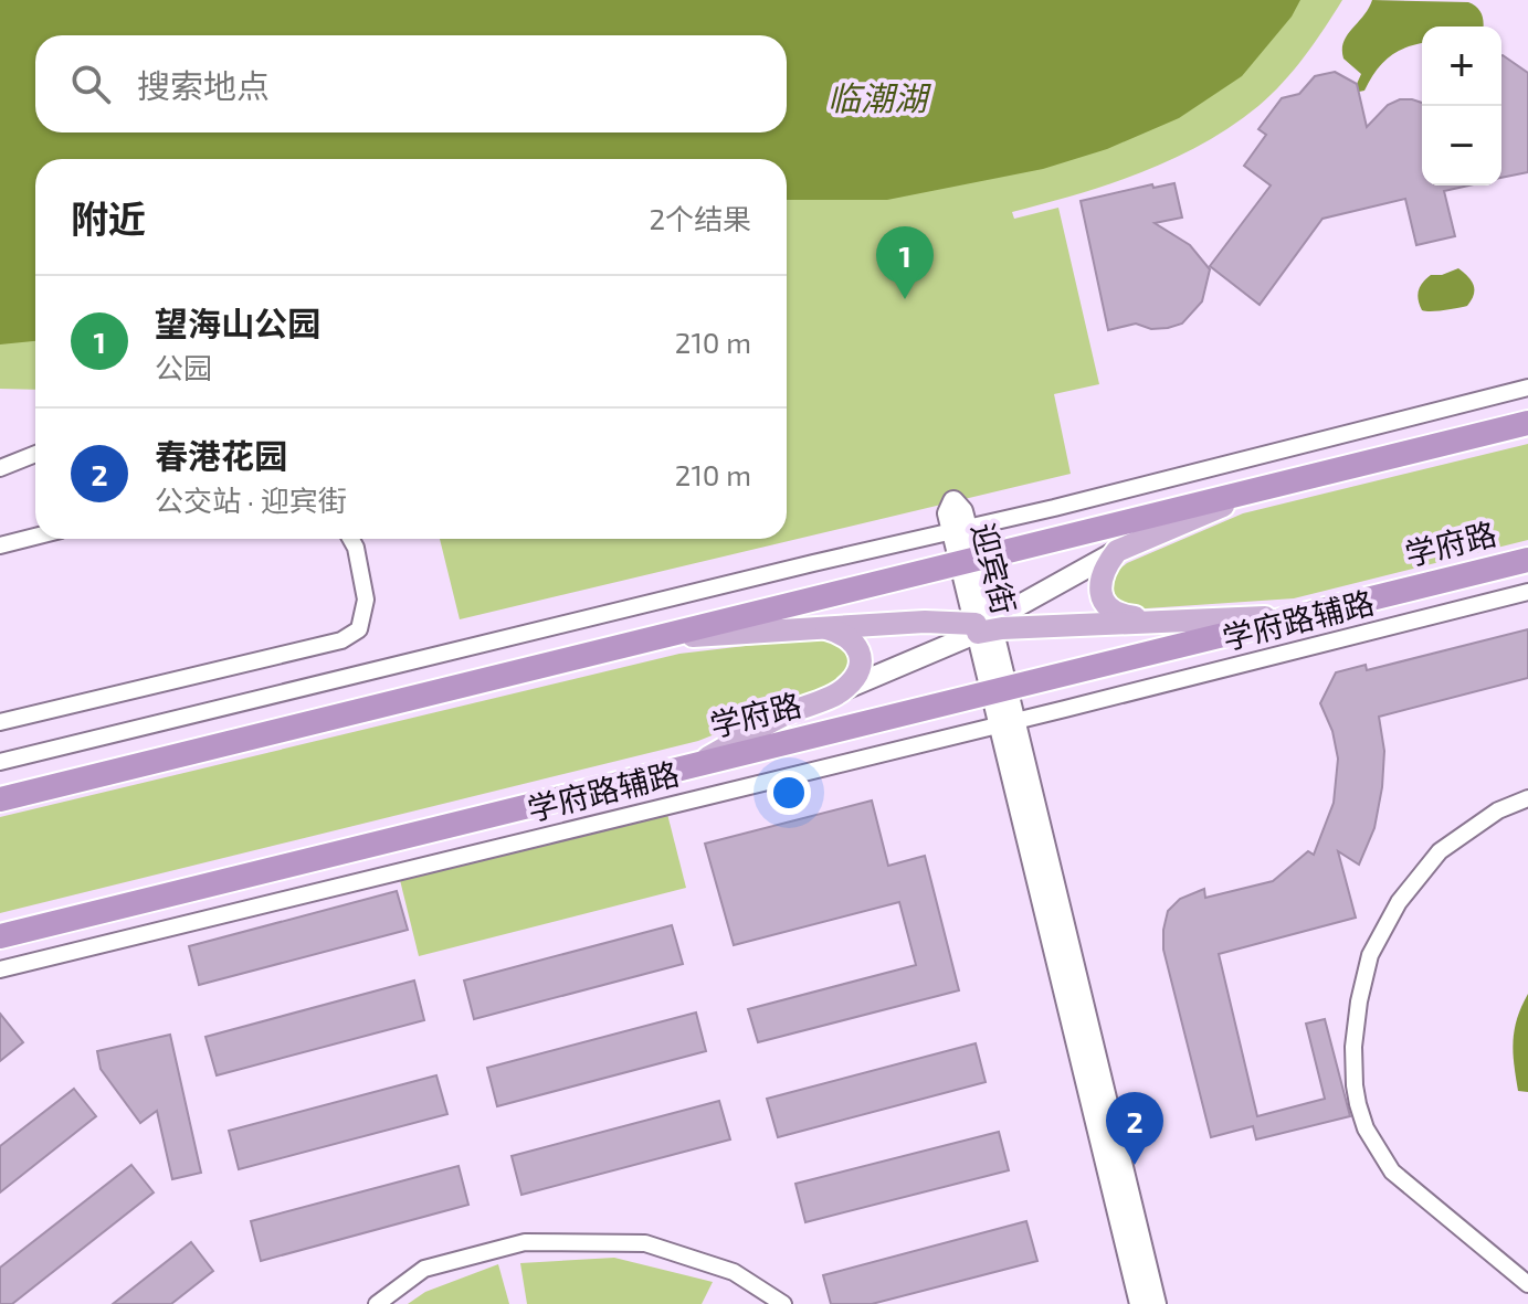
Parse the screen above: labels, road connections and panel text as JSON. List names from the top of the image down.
{
  "streets": {
    "highway": ["学府路"],
    "main road": ["迎宾街"],
    "street": ["学府路辅路"]
  },
  "crossings": [
    ["学府路", "迎宾街"],
    ["迎宾街", "学府路辅路"]
  ],
  "water": ["临潮湖"],
  "page": {
    "map_buttons": ["+", "−"],
    "search": "搜索地点",
    "heading": ["附近", "2个结果"],
    "pins": ["1", "2"],
    "list": [
      {
        "mark": "1",
        "name": "望海山公园",
        "note": "公园",
        "value": "210 m"
      },
      {
        "mark": "2",
        "name": "春港花园",
        "note": "公交站 · 迎宾街",
        "value": "210 m"
      }
    ]
  }
}
